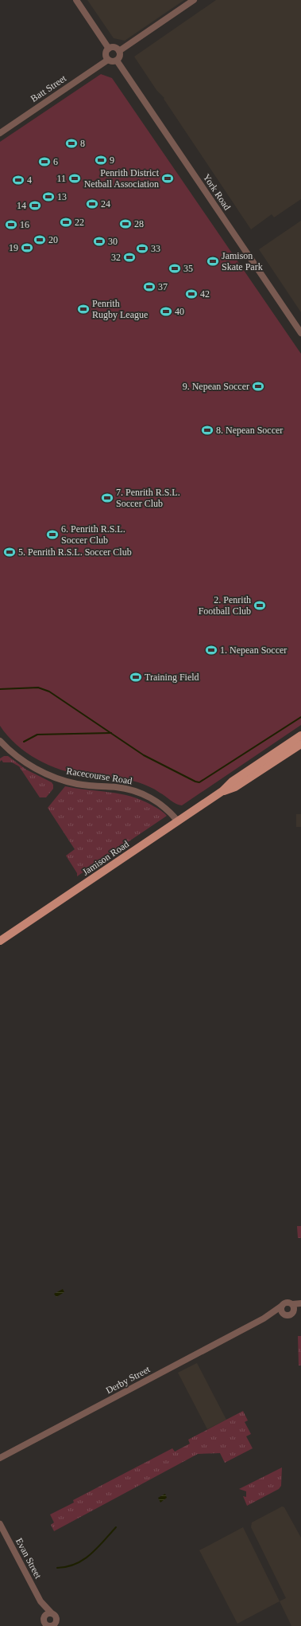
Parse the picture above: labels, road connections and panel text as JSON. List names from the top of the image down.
{
  "streets": {
    "main road": ["Jamison Road"],
    "street": [
      "Batt Street",
      "York Road",
      "Racecourse Road",
      "Derby Street",
      "Evan Street"
    ]
  },
  "crossings": [
    ["Batt Street", "York Road"],
    ["Racecourse Road", "Jamison Road"]
  ],
  "places": {
    "sports": [
      "8",
      "9",
      "6",
      "11",
      "Penrith District Netball Association",
      "4",
      "13",
      "24",
      "14",
      "22",
      "28",
      "16",
      "20",
      "30",
      "19",
      "33",
      "32",
      "Jamison Skate Park",
      "35",
      "37",
      "42",
      "Penrith Rugby League",
      "40",
      "9. Nepean Soccer",
      "8. Nepean Soccer",
      "7. Penrith R.S.L. Soccer Club",
      "6. Penrith R.S.L. Soccer Club",
      "5. Penrith R.S.L. Soccer Club",
      "2. Penrith Football Club",
      "1. Nepean Soccer",
      "Training Field"
    ]
  }
}
